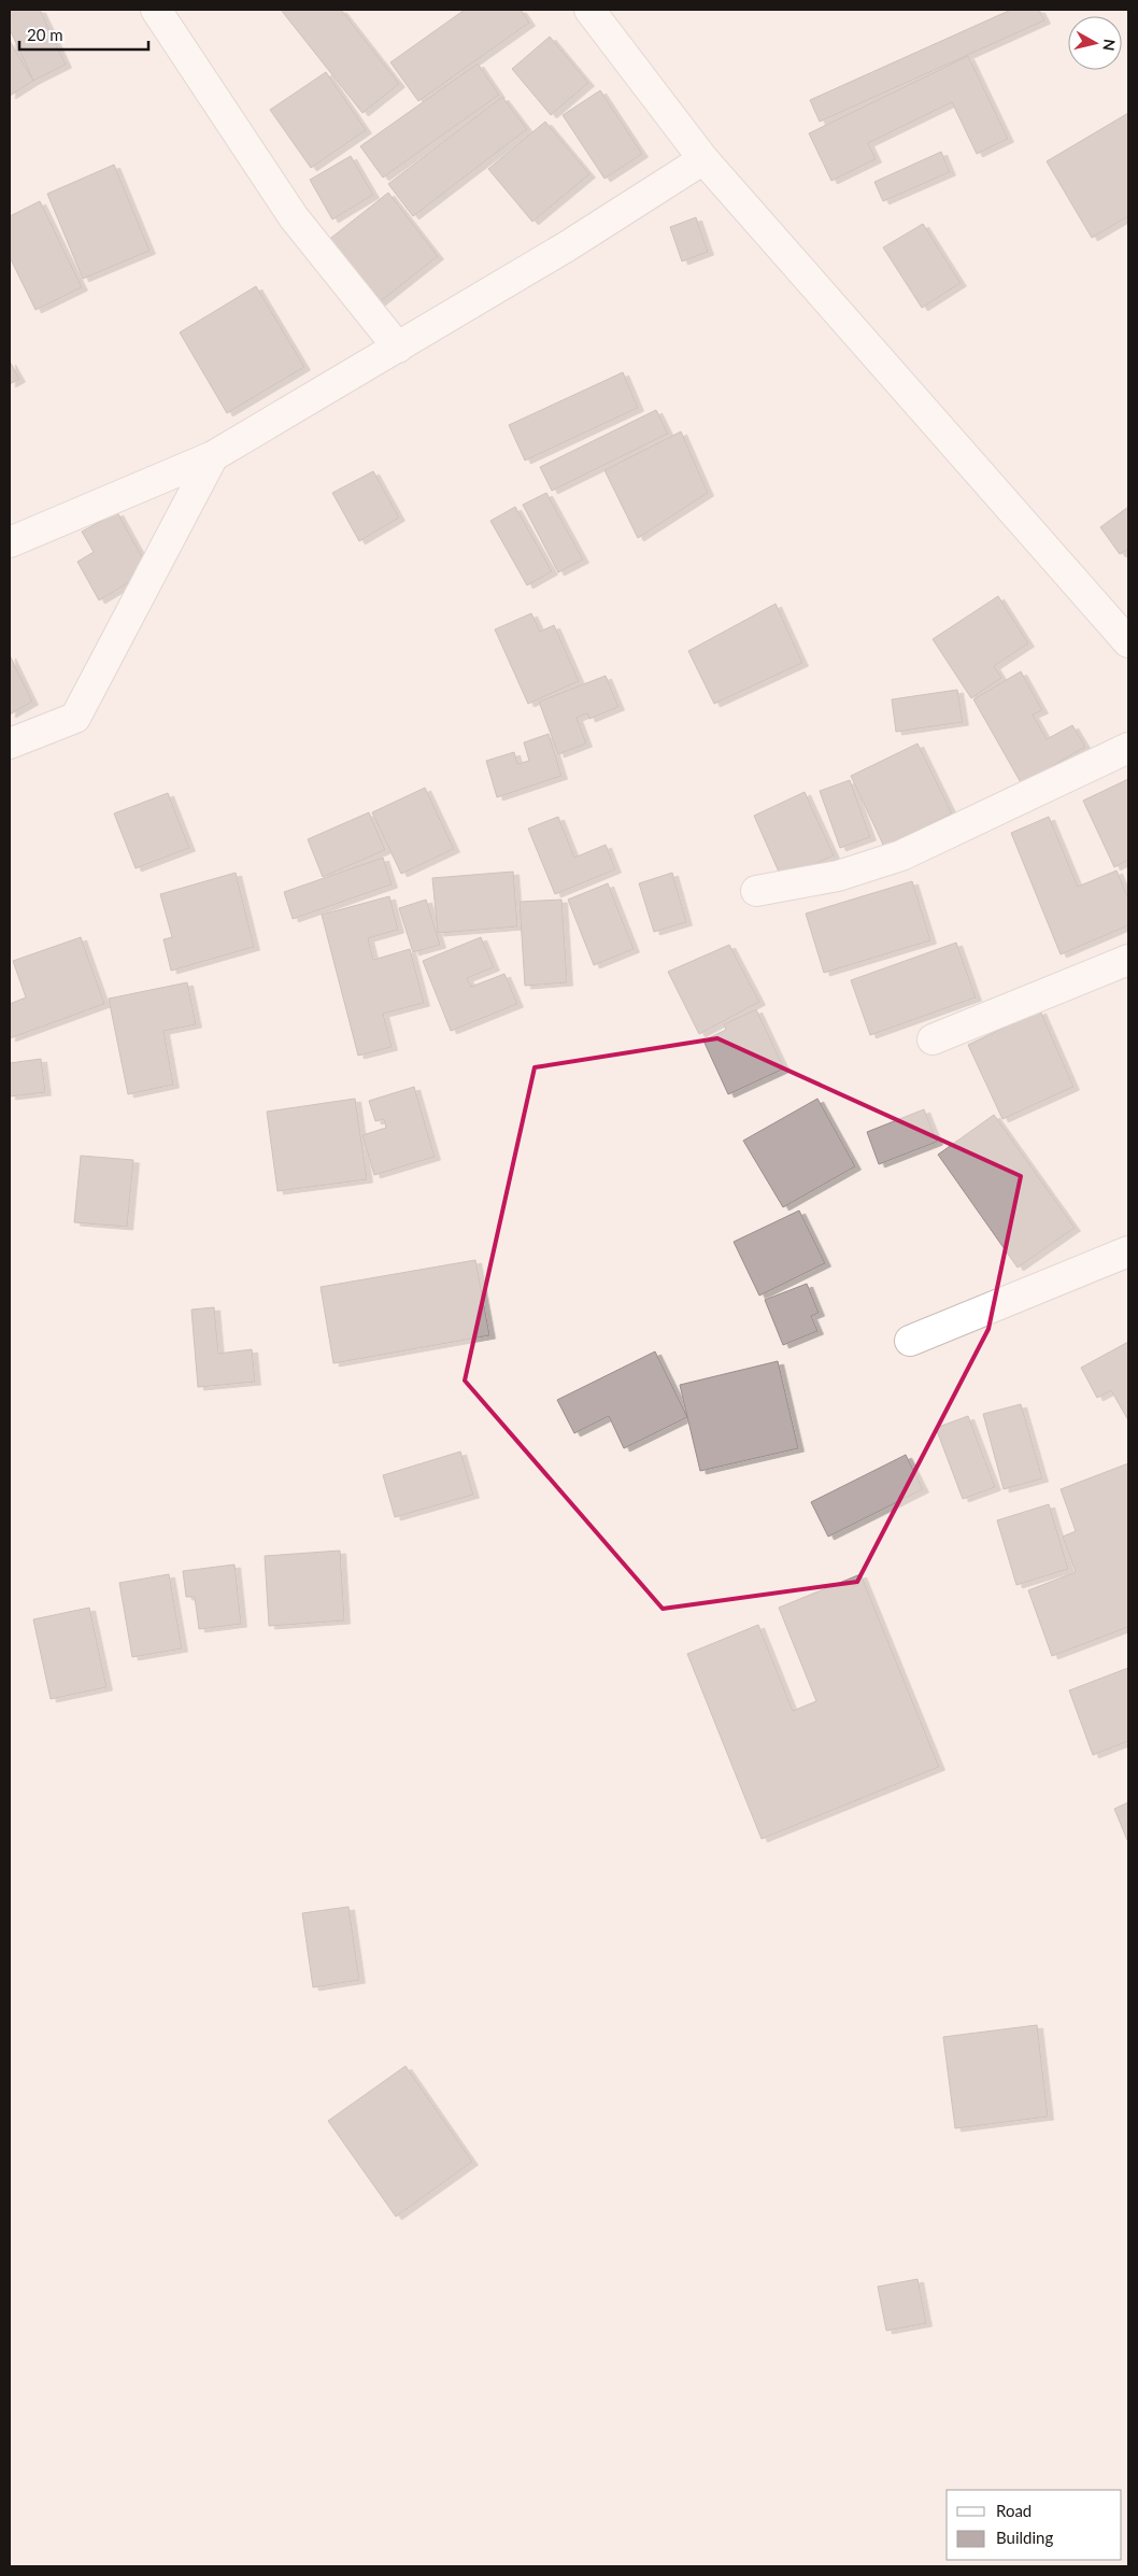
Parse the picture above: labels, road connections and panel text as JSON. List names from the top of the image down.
{
  "legend": ["Road", "Building"],
  "scale_bar": "20 m",
  "north": "right"
}
